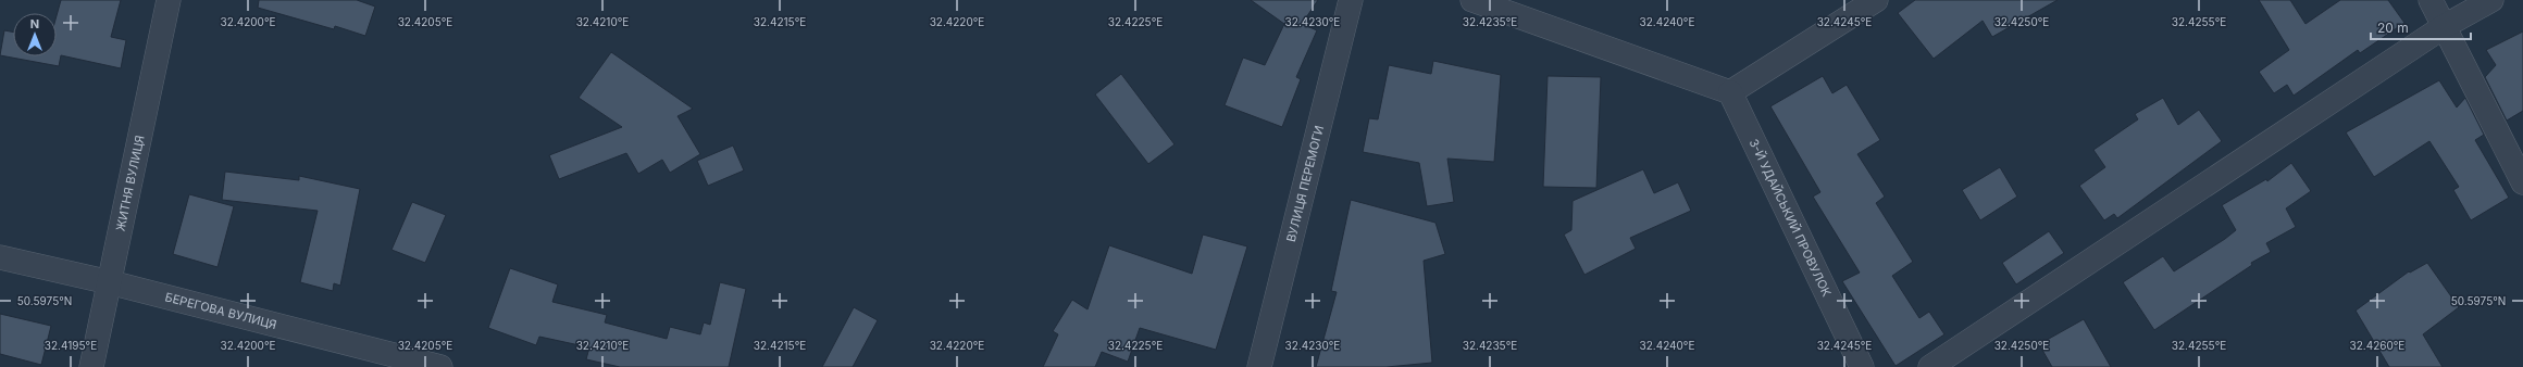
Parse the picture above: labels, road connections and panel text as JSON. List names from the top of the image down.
{
  "streets": {
    "street": [
      "ЖИТНЯ ВУЛИЦЯ",
      "ВУЛИЦЯ ПЕРЕМОГИ",
      "3-Й УДАЙСЬКИЙ ПРОВУЛОК",
      "БЕРЕГОВА ВУЛИЦЯ"
    ]
  },
  "crossings": [
    ["ЖИТНЯ ВУЛИЦЯ", "БЕРЕГОВА ВУЛИЦЯ"]
  ],
  "scale_bar": "20 m",
  "north": "top",
  "coordinates": [
    "32.4200°E",
    "32.4205°E",
    "32.4210°E",
    "32.4215°E",
    "32.4220°E",
    "32.4225°E",
    "32.4230°E",
    "32.4235°E",
    "32.4240°E",
    "32.4245°E",
    "32.4250°E",
    "32.4255°E",
    "50.5975°N",
    "32.4195°E",
    "32.4260°E"
  ]
}
